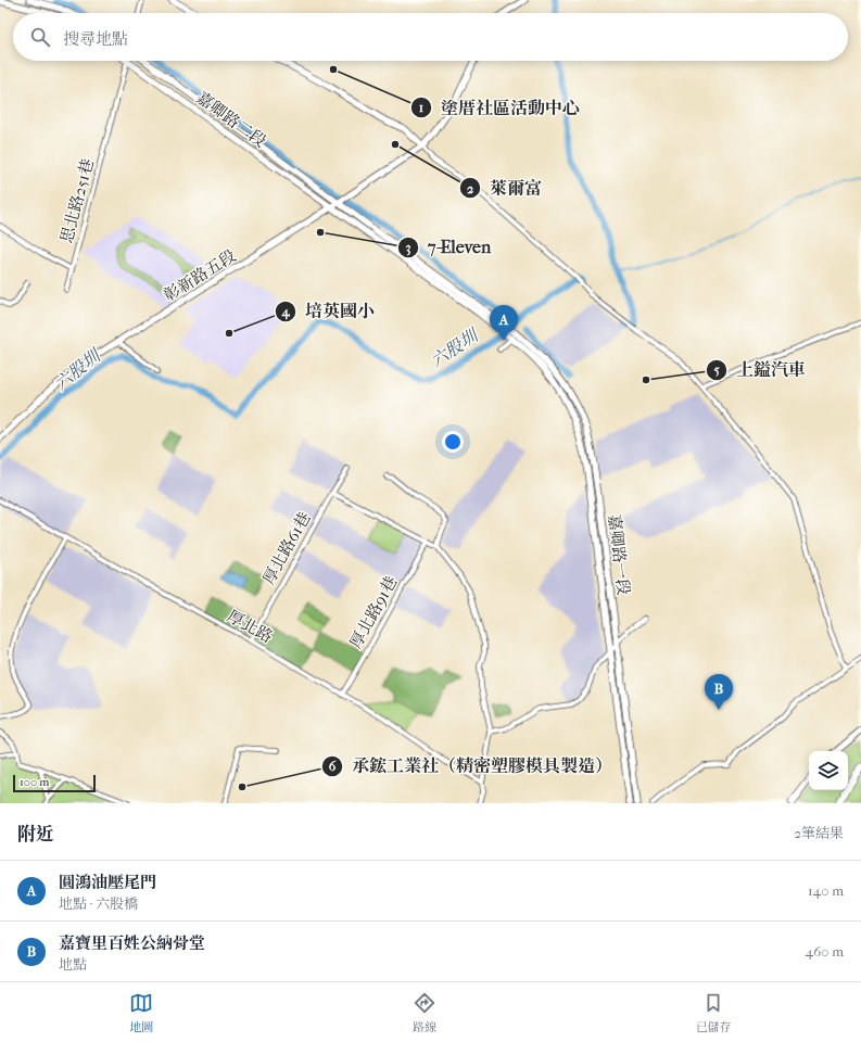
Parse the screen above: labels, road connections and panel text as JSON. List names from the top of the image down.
{
  "streets": {
    "street": [
      "嘉卿路二段",
      "思北路251巷",
      "彰新路五段",
      "厚北路61巷",
      "嘉卿路一段",
      "厚北路91巷",
      "厚北路"
    ]
  },
  "crossings": [
    ["嘉卿路二段", "思北路251巷"],
    ["嘉卿路二段", "彰新路五段"],
    ["厚北路61巷", "厚北路"],
    ["厚北路91巷", "厚北路"]
  ],
  "water": ["六股圳"],
  "places": [
    "塗厝社區活動中心",
    "萊爾富",
    "7-Eleven",
    "培英國小",
    "上鎰汽車",
    "承鋐工業社（精密塑膠模具製造）"
  ],
  "scale_bar": "100 m",
  "page": {
    "search": "搜尋地點",
    "pins": ["A", "B"],
    "scale": "100 m",
    "heading": ["附近", "2筆結果"],
    "list": [
      {
        "mark": "A",
        "name": "圓鴻油壓尾門",
        "note": "地點 · 六股橋",
        "value": "140 m"
      },
      {
        "mark": "B",
        "name": "嘉寶里百姓公納骨堂",
        "note": "地點",
        "value": "460 m"
      }
    ],
    "nav": ["地圖", "路線", "已儲存"]
  }
}
